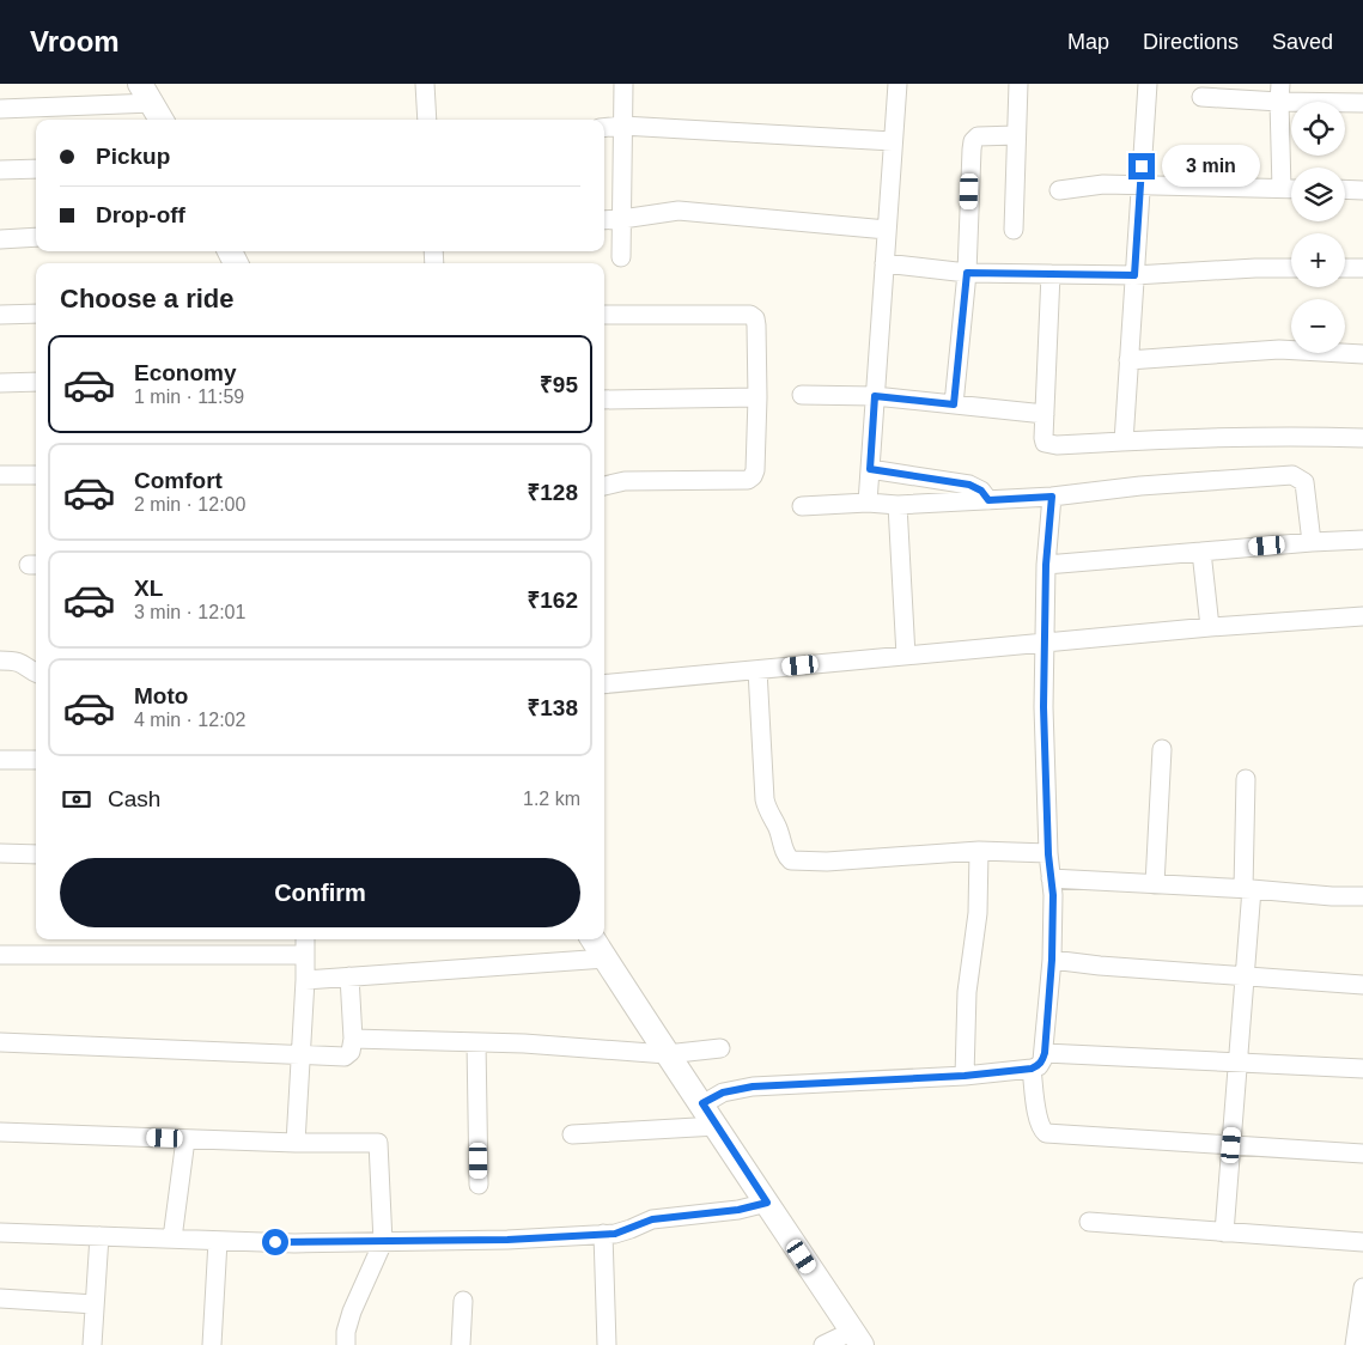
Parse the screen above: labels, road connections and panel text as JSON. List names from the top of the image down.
{
  "page": {
    "header": "Vroom",
    "nav": ["Map", "Directions", "Saved"],
    "map_buttons": ["+", "−"],
    "banner": ["Pickup", "Drop-off"],
    "bubble": "3 min",
    "heading": "Choose a ride",
    "list": [
      {
        "name": "Economy",
        "note": "1 min · 11:59",
        "value": "₹95"
      },
      {
        "name": "Comfort",
        "note": "2 min · 12:00",
        "value": "₹128"
      },
      {
        "name": "XL",
        "note": "3 min · 12:01",
        "value": "₹162"
      },
      {
        "name": "Moto",
        "note": "4 min · 12:02",
        "value": "₹138"
      }
    ],
    "pay": ["Cash", "1.2 km"],
    "buttons": "Confirm"
  }
}
